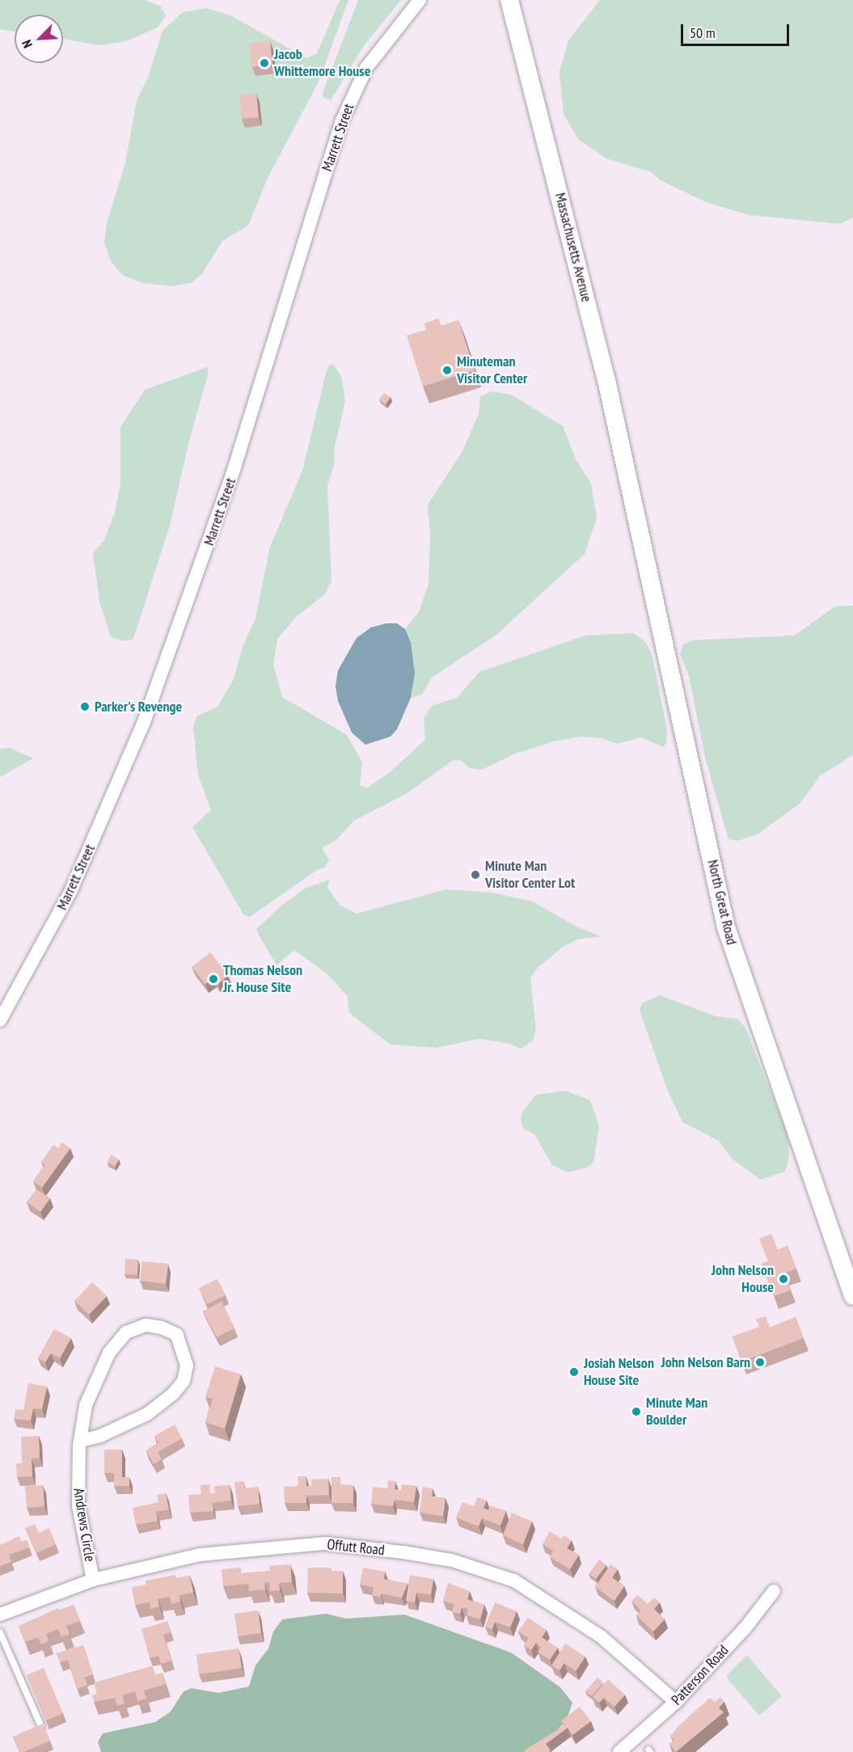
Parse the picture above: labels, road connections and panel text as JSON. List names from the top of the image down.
{
  "streets": {
    "main road": ["Massachusetts Avenue", "North Great Road"],
    "street": [
      "Marrett Street",
      "Andrews Circle",
      "Offutt Road",
      "Patterson Road"
    ]
  },
  "crossings": [
    ["Massachusetts Avenue", "North Great Road"],
    ["Andrews Circle", "Offutt Road"],
    ["Offutt Road", "Patterson Road"]
  ],
  "places": [
    "Jacob Whittemore House",
    "Minuteman Visitor Center",
    "Parker's Revenge",
    "Minute Man Visitor Center Lot",
    "Thomas Nelson Jr. House Site",
    "John Nelson House",
    "John Nelson Barn",
    "Josiah Nelson House Site",
    "Minute Man Boulder"
  ],
  "scale_bar": "50 m",
  "north": "bottom left"
}
